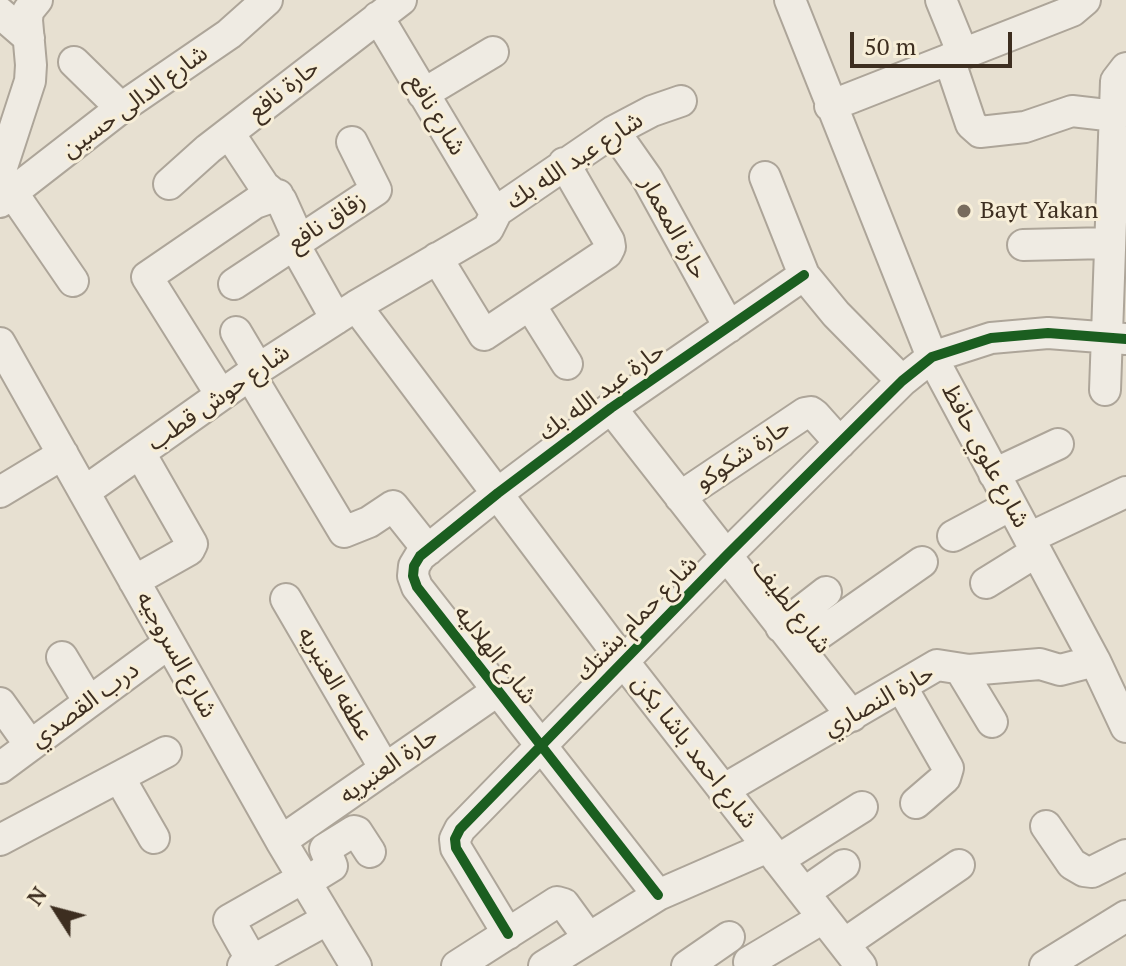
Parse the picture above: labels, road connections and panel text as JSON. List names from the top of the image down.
{
  "streets": {
    "street": [
      "حارة نافع",
      "شارع الدالى حسين",
      "شارع نافع",
      "شارع عبد الله بك",
      "زقاق نافع",
      "حارة المعمار",
      "حارة عبد الله بك",
      "شارع حوش قطب",
      "حارة شكوكو",
      "شارع علوي حافظ",
      "شارع لطيف",
      "شارع حمام بشتك",
      "شارع السروجيه",
      "شارع الهلاليه",
      "عطفه العنبريه",
      "حارة النصاري",
      "درب القصدي",
      "شارع احمد باشا يكن",
      "حارة العنبريه"
    ]
  },
  "crossings": [
    ["حارة نافع", "شارع نافع"],
    ["حارة نافع", "شارع احمد باشا يكن"],
    ["شارع نافع", "شارع عبد الله بك"],
    ["شارع عبد الله بك", "حارة المعمار"],
    ["شارع عبد الله بك", "شارع حوش قطب"],
    ["شارع عبد الله بك", "شارع احمد باشا يكن"],
    ["زقاق نافع", "شارع احمد باشا يكن"],
    ["حارة المعمار", "حارة عبد الله بك"],
    ["حارة عبد الله بك", "شارع لطيف"],
    ["حارة عبد الله بك", "شارع الهلاليه"],
    ["حارة عبد الله بك", "شارع احمد باشا يكن"],
    ["شارع حوش قطب", "شارع السروجيه"],
    ["شارع حوش قطب", "شارع احمد باشا يكن"],
    ["حارة شكوكو", "شارع لطيف"],
    ["حارة شكوكو", "شارع حمام بشتك"],
    ["شارع علوي حافظ", "شارع حمام بشتك"],
    ["شارع علوي حافظ", "حارة النصاري"],
    ["شارع لطيف", "شارع حمام بشتك"],
    ["شارع لطيف", "حارة النصاري"],
    ["شارع حمام بشتك", "شارع الهلاليه"],
    ["شارع حمام بشتك", "شارع احمد باشا يكن"],
    ["شارع السروجيه", "درب القصدي"],
    ["شارع السروجيه", "حارة العنبريه"],
    ["شارع الهلاليه", "حارة العنبريه"],
    ["عطفه العنبريه", "حارة العنبريه"],
    ["حارة النصاري", "شارع احمد باشا يكن"]
  ],
  "places": ["Bayt Yakan"],
  "scale_bar": "50 m",
  "north": "top left"
}
